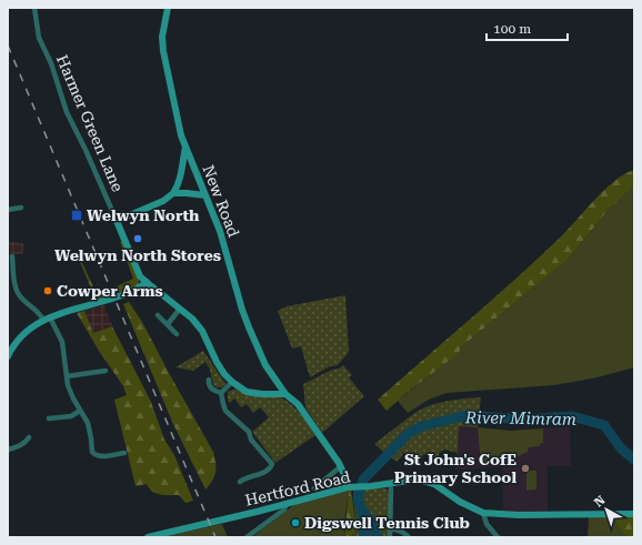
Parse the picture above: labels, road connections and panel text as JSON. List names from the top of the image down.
{
  "streets": {
    "street": ["Harmer Green Lane", "New Road", "Hertford Road"]
  },
  "crossings": [
    ["Harmer Green Lane", "New Road"]
  ],
  "water": ["River Mimram"],
  "places": {
    "transit": ["Welwyn North"],
    "other": [
      "Welwyn North Stores",
      "Cowper Arms",
      "St John's CofE Primary School",
      "Digswell Tennis Club"
    ]
  },
  "scale_bar": "100 m",
  "north": "top left"
}
